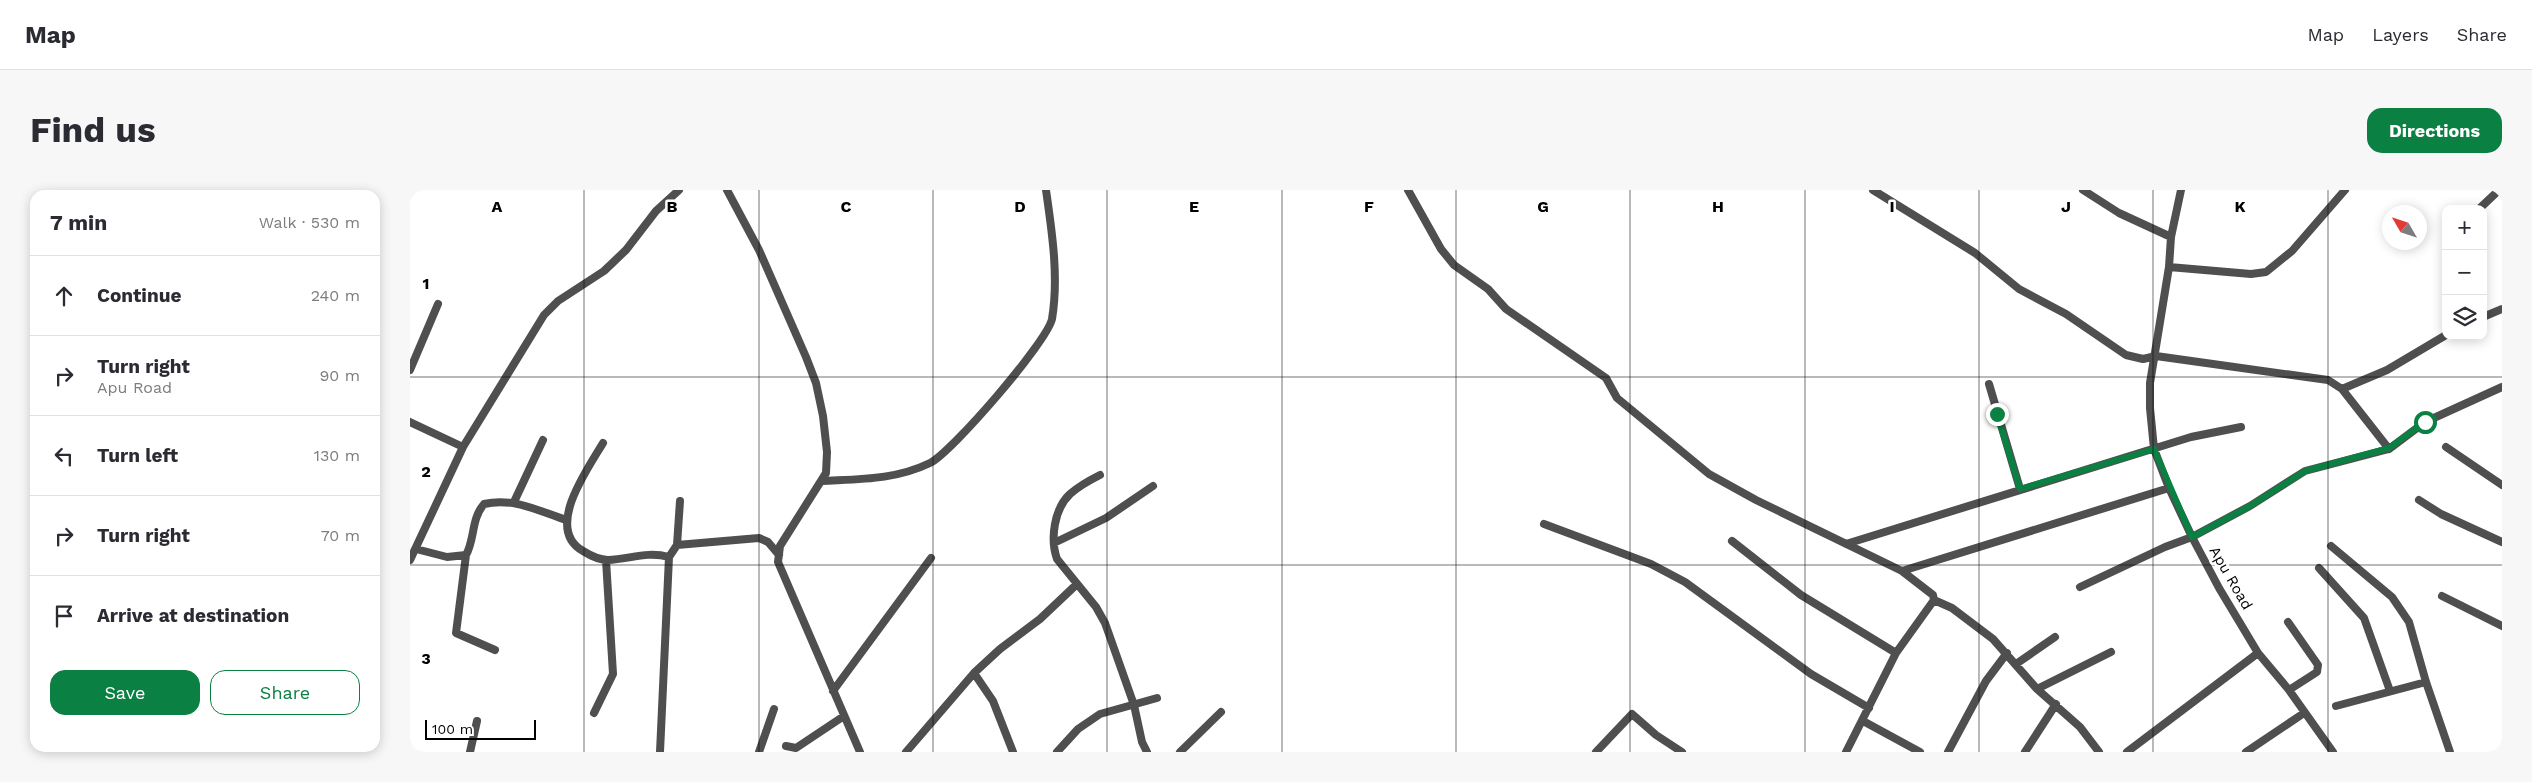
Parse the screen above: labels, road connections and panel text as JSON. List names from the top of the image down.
{
  "streets": {
    "street": ["Apu Road"]
  },
  "scale_bar": "100 m",
  "north": "top left",
  "page": {
    "header": "Map",
    "nav": ["Map", "Layers", "Share"],
    "buttons": [
      "Directions",
      ["Save", "Share"]
    ],
    "title": "Find us",
    "heading": ["7 min", "Walk · 530 m"],
    "map_buttons": ["+", "−"],
    "list": [
      ["Continue", "240 m"],
      ["Turn right", "Apu Road", "90 m"],
      ["Turn left", "130 m"],
      ["Turn right", "70 m"],
      "Arrive at destination"
    ],
    "scale": "100 m"
  },
  "grid": {
    "columns": [
      "A",
      "B",
      "C",
      "D",
      "E",
      "F",
      "G",
      "H",
      "I",
      "J",
      "K"
    ],
    "rows": ["1", "2", "3"]
  }
}
